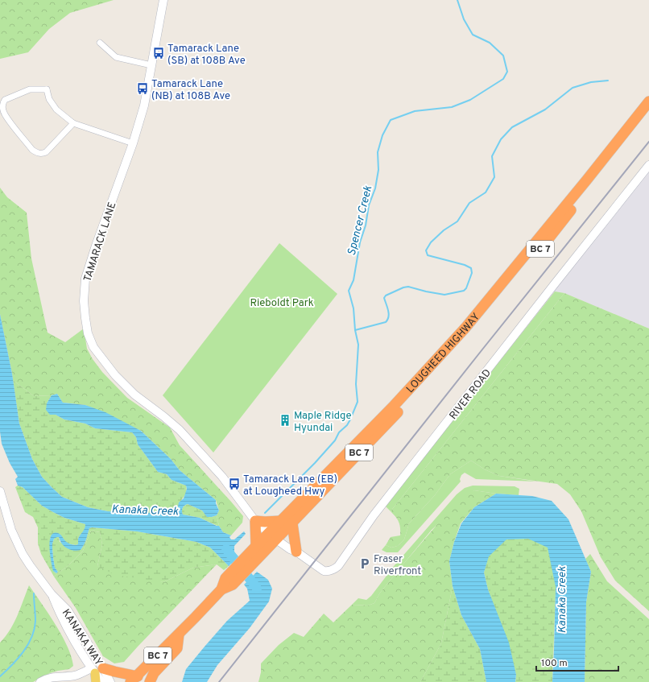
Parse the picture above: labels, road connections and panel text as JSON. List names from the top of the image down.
{
  "streets": {
    "highway": ["BC 7", "LOUGHEED HIGHWAY"],
    "street": ["TAMARACK LANE", "RIVER ROAD", "KANAKA WAY"]
  },
  "crossings": [
    ["TAMARACK LANE", "LOUGHEED HIGHWAY"],
    ["TAMARACK LANE", "RIVER ROAD"],
    ["BC 7", "LOUGHEED HIGHWAY"],
    ["LOUGHEED HIGHWAY", "RIVER ROAD"]
  ],
  "water": ["Spencer Creek", "Kanaka Creek"],
  "parks": ["Rieboldt Park"],
  "places": {
    "bus stop": ["Tamarack Lane (SB) at 108B Ave", "Tamarack Lane (NB) at 108B Ave", "Tamarack Lane (EB) at Lougheed Hwy"],
    "building": ["Maple Ridge Hyundai"],
    "parking": ["Fraser Riverfront"]
  },
  "scale_bar": "100 m"
}
